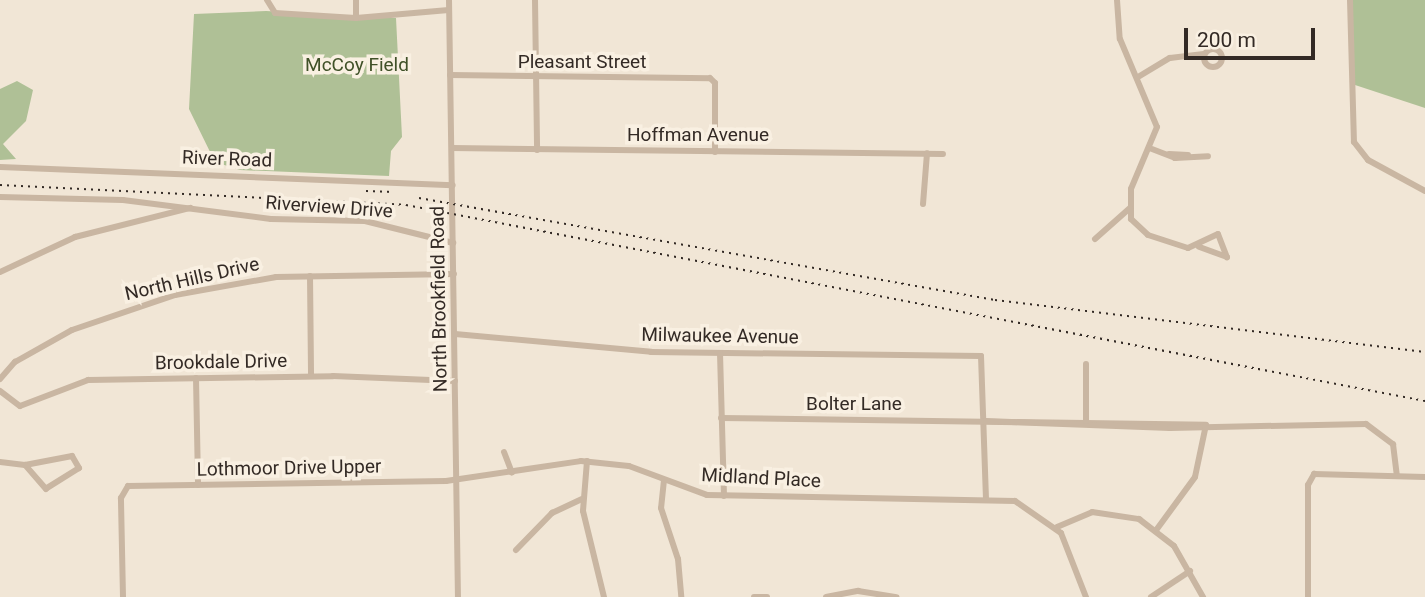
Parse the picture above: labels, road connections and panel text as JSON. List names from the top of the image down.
{
  "streets": {
    "street": [
      "Pleasant Street",
      "Hoffman Avenue",
      "River Road",
      "Riverview Drive",
      "North Hills Drive",
      "North Brookfield Road",
      "Milwaukee Avenue",
      "Brookdale Drive",
      "Bolter Lane",
      "Lothmoor Drive Upper",
      "Midland Place"
    ]
  },
  "crossings": [
    ["Pleasant Street", "Hoffman Avenue"],
    ["Pleasant Street", "North Brookfield Road"],
    ["Hoffman Avenue", "North Brookfield Road"],
    ["River Road", "North Brookfield Road"],
    ["Riverview Drive", "North Brookfield Road"],
    ["North Hills Drive", "North Brookfield Road"],
    ["North Brookfield Road", "Milwaukee Avenue"],
    ["North Brookfield Road", "Brookdale Drive"],
    ["North Brookfield Road", "Lothmoor Drive Upper"],
    ["North Brookfield Road", "Midland Place"],
    ["Milwaukee Avenue", "Bolter Lane"],
    ["Lothmoor Drive Upper", "Midland Place"]
  ],
  "parks": ["McCoy Field"],
  "scale_bar": "200 m"
}
